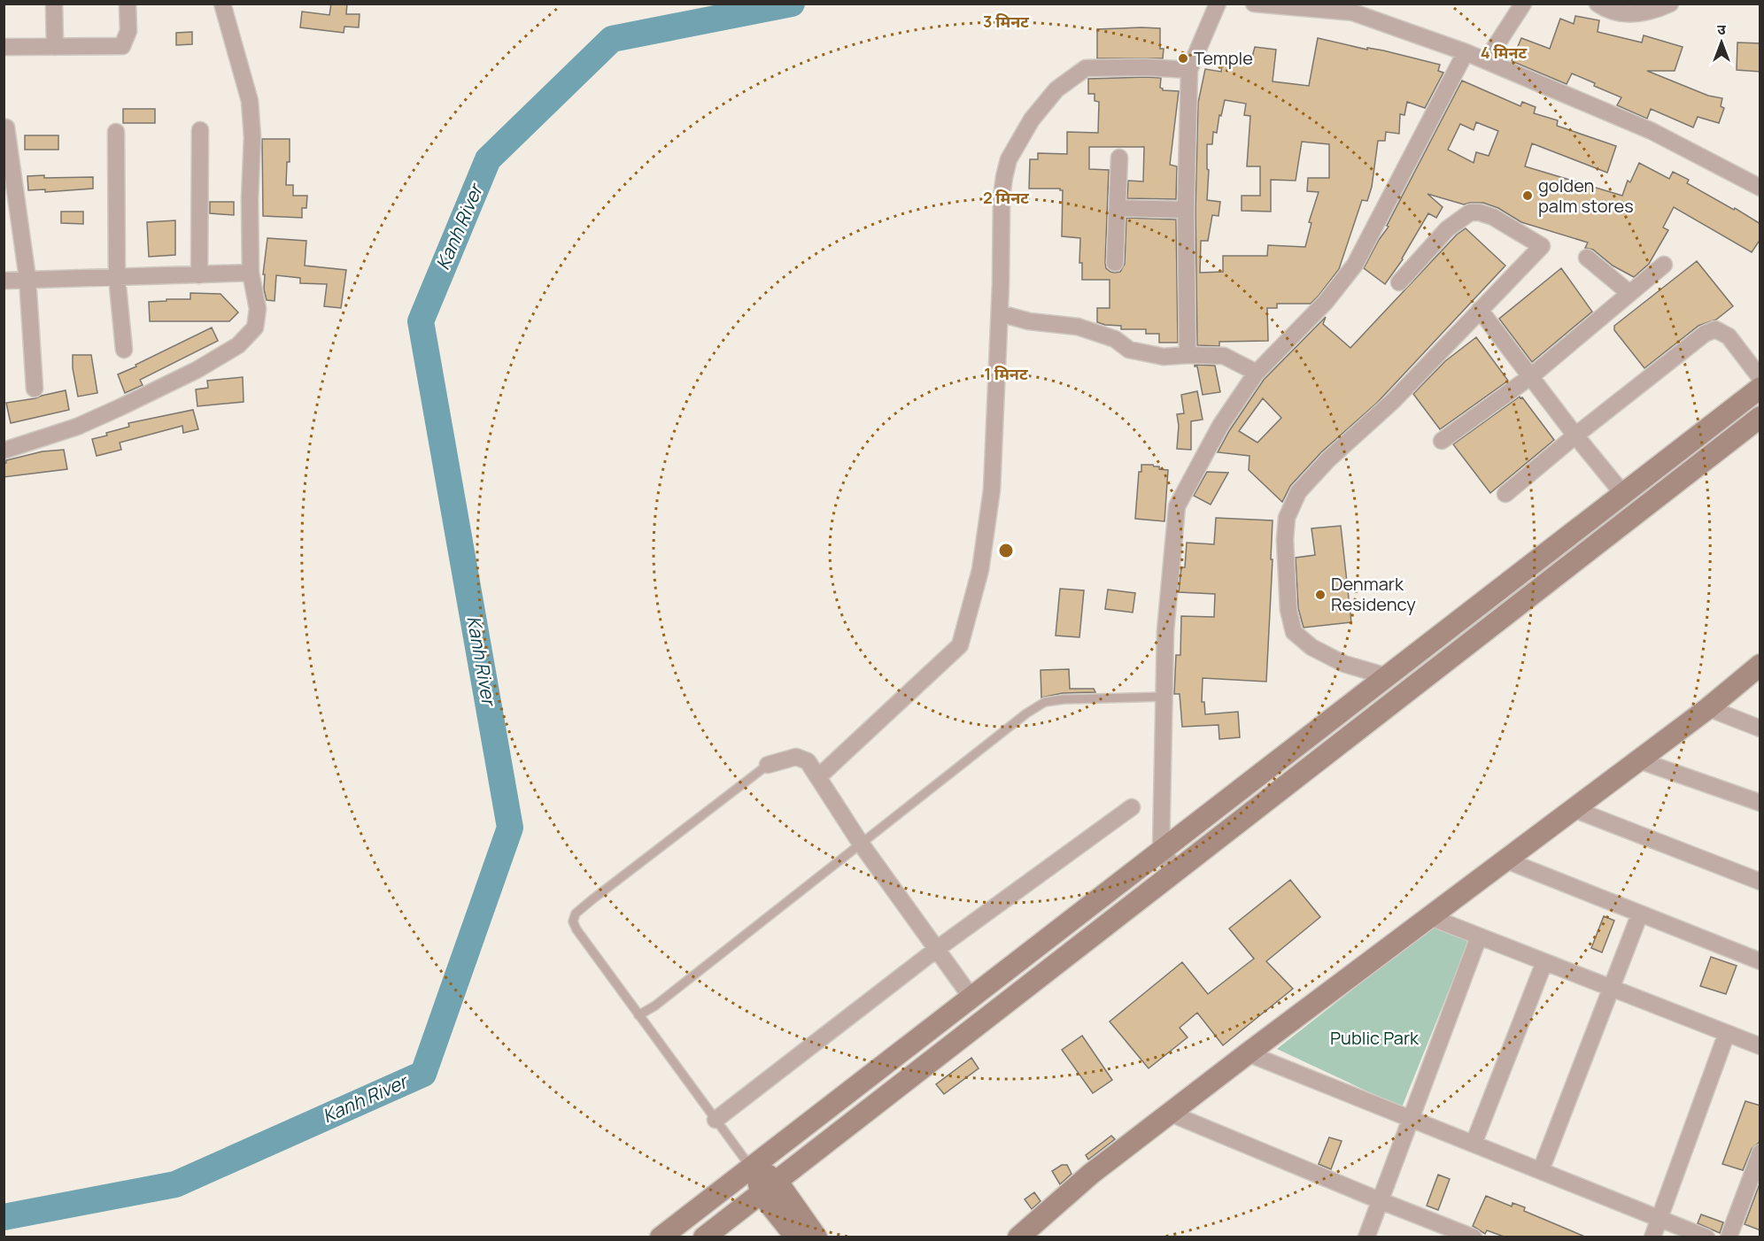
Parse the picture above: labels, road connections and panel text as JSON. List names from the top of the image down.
{
  "water": ["Kanh River"],
  "parks": ["Public Park"],
  "places": ["Temple", "golden palm stores", "Denmark Residency"],
  "north": "top",
  "rings": [
    "3 मिनट",
    "4 मिनट",
    "2 मिनट",
    "1 मिनट"
  ]
}
